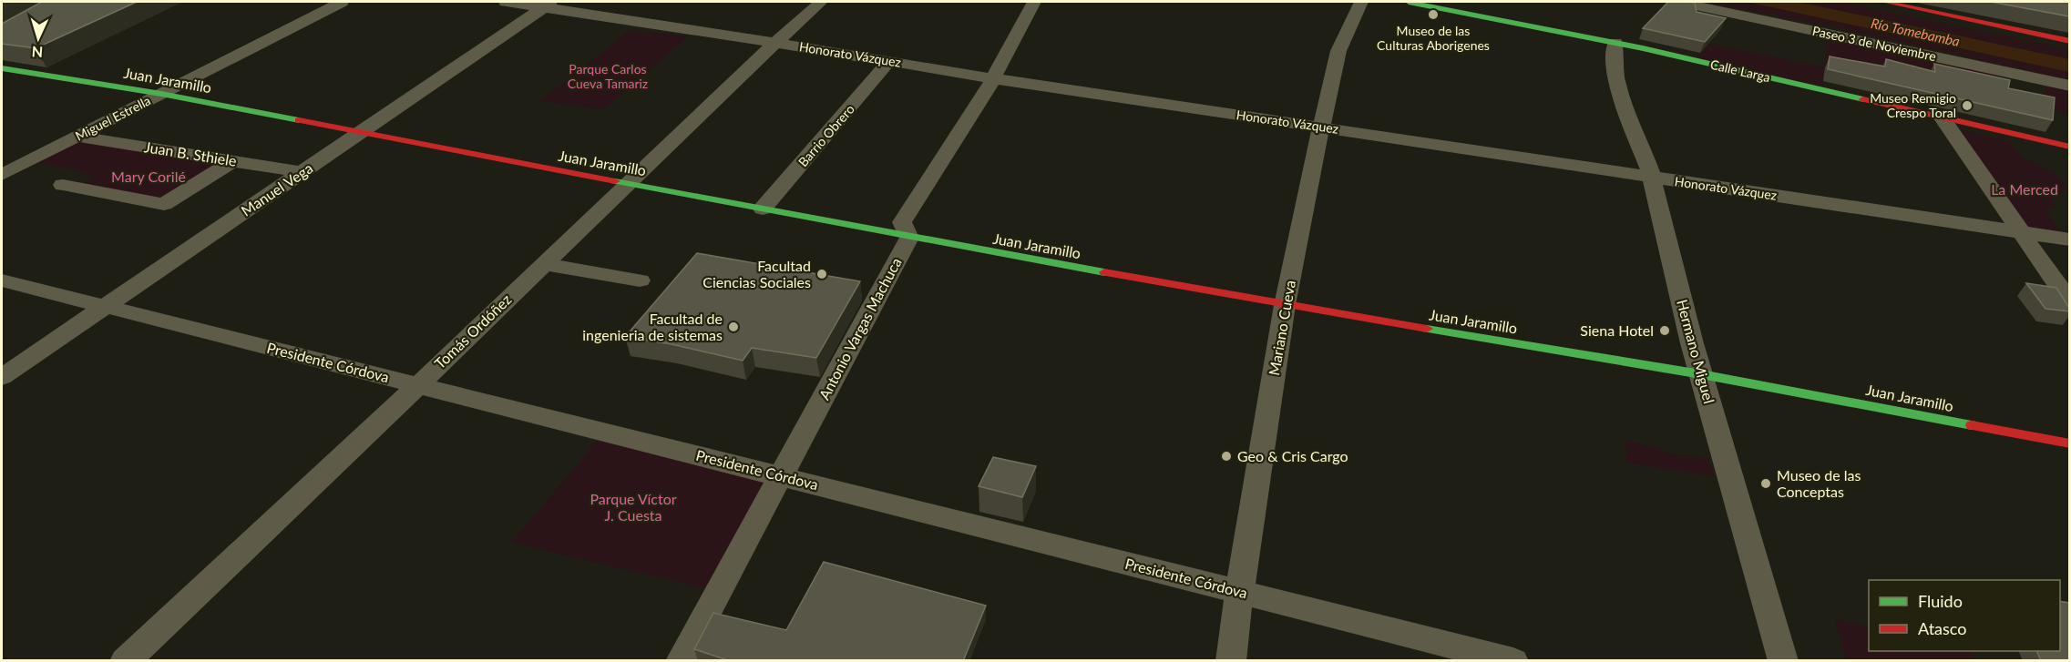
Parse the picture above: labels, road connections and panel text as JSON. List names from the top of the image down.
{
  "streets": {
    "street": [
      "Paseo 3 de Noviembre",
      "Honorato Vázquez",
      "Calle Larga",
      "Juan Jaramillo",
      "Miguel Estrella",
      "Barrio Obrero",
      "Juan B. Sthiele",
      "Manuel Vega",
      "Mariano Cueva",
      "Antonio Vargas Machuca",
      "Tomás Ordóñez",
      "Hermano Miguel",
      "Presidente Córdova"
    ]
  },
  "crossings": [
    ["Honorato Vázquez", "Barrio Obrero"],
    ["Honorato Vázquez", "Manuel Vega"],
    ["Honorato Vázquez", "Mariano Cueva"],
    ["Honorato Vázquez", "Tomás Ordóñez"],
    ["Honorato Vázquez", "Hermano Miguel"],
    ["Calle Larga", "Hermano Miguel"],
    ["Juan Jaramillo", "Miguel Estrella"],
    ["Juan Jaramillo", "Barrio Obrero"],
    ["Juan Jaramillo", "Manuel Vega"],
    ["Juan Jaramillo", "Mariano Cueva"],
    ["Juan Jaramillo", "Antonio Vargas Machuca"],
    ["Juan Jaramillo", "Tomás Ordóñez"],
    ["Juan Jaramillo", "Hermano Miguel"],
    ["Miguel Estrella", "Juan B. Sthiele"],
    ["Juan B. Sthiele", "Manuel Vega"],
    ["Manuel Vega", "Presidente Córdova"],
    ["Mariano Cueva", "Presidente Córdova"],
    ["Antonio Vargas Machuca", "Presidente Córdova"],
    ["Tomás Ordóñez", "Presidente Córdova"]
  ],
  "water": ["Río Tomebamba"],
  "parks": [
    "Parque Carlos Cueva Tamariz",
    "Mary Corilé",
    "La Merced",
    "Parque Víctor J. Cuesta"
  ],
  "places": [
    "Museo de las Culturas Aborigenes",
    "Museo Remigio Crespo Toral",
    "Facultad Ciencias Sociales",
    "Facultad de ingenieria de sistemas",
    "Siena Hotel",
    "Geo & Cris Cargo",
    "Museo de las Conceptas"
  ],
  "legend": ["Fluido", "Atasco"],
  "north": "bottom"
}
